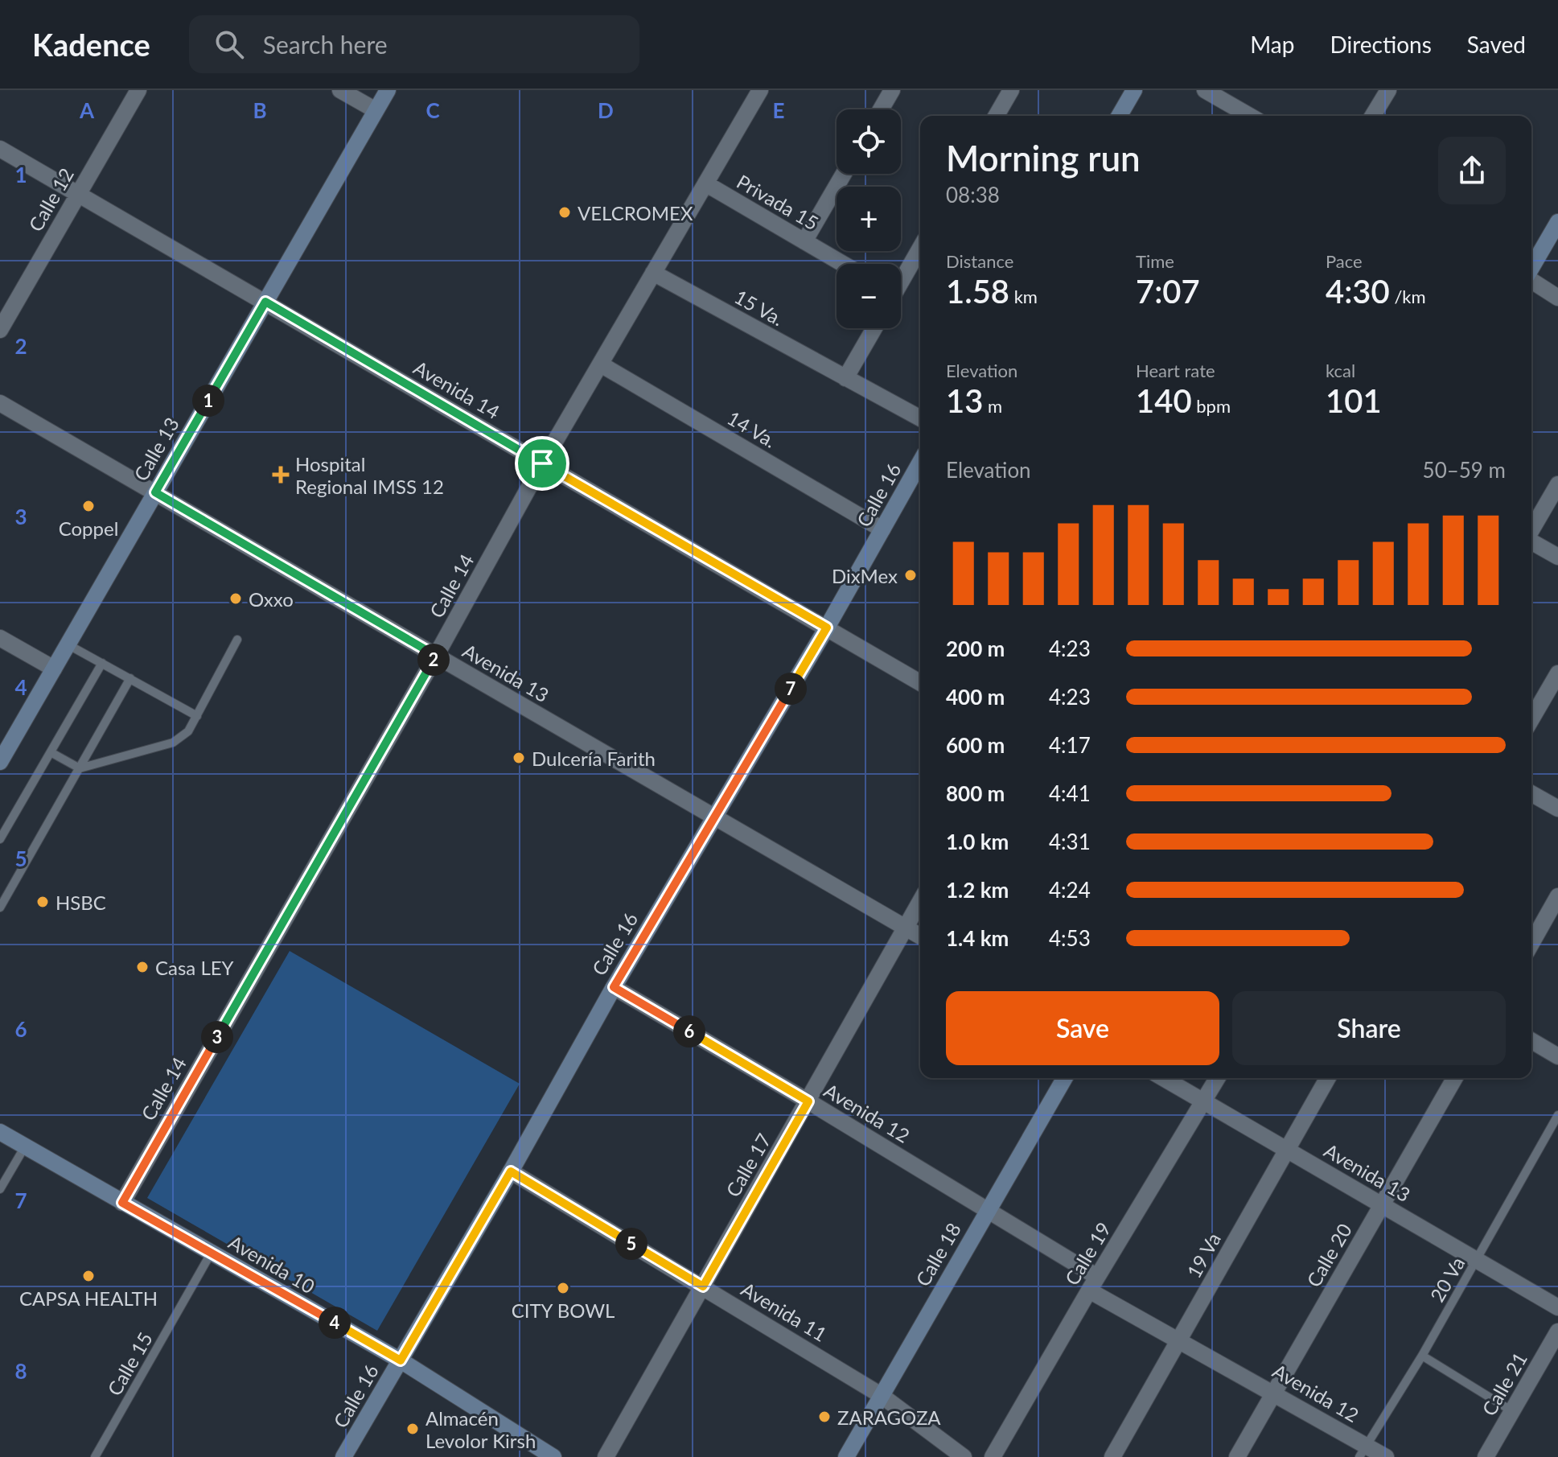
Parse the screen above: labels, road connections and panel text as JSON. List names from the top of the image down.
{
  "streets": {
    "street": [
      "Calle 12",
      "Privada 15",
      "15 Va.",
      "Avenida 14",
      "14 Va.",
      "Calle 13",
      "Calle 16",
      "Calle 14",
      "Avenida 13",
      "Avenida 12",
      "Calle 17",
      "Calle 19",
      "Calle 18",
      "19 Va",
      "Calle 20",
      "Avenida 10",
      "Avenida 11",
      "Calle 21"
    ],
    "lane": ["20 Va", "Calle 15"]
  },
  "crossings": [
    ["Calle 12", "Avenida 14"],
    ["Privada 15", "Calle 14"],
    ["15 Va.", "Calle 14"],
    ["Avenida 14", "Calle 13"],
    ["Avenida 14", "Calle 16"],
    ["Avenida 14", "Calle 14"],
    ["14 Va.", "Calle 16"],
    ["14 Va.", "Calle 14"],
    ["Calle 13", "Avenida 13"],
    ["Calle 16", "Avenida 13"],
    ["Calle 16", "Avenida 12"],
    ["Calle 16", "Avenida 10"],
    ["Calle 16", "Avenida 11"],
    ["Calle 14", "Avenida 13"],
    ["Calle 14", "Avenida 10"],
    ["Avenida 13", "Calle 17"],
    ["Avenida 13", "Calle 19"],
    ["Avenida 13", "19 Va"],
    ["Avenida 13", "Calle 20"],
    ["Avenida 13", "20 Va"],
    ["Avenida 12", "Calle 17"],
    ["Avenida 12", "Calle 19"],
    ["Avenida 12", "Calle 18"],
    ["Avenida 12", "19 Va"],
    ["Avenida 12", "Calle 20"],
    ["Avenida 12", "20 Va"],
    ["Calle 17", "Avenida 11"],
    ["Calle 18", "Avenida 11"],
    ["Avenida 10", "Calle 15"]
  ],
  "places": {
    "other": [
      "VELCROMEX",
      "Coppel",
      "DixMex",
      "Oxxo",
      "Dulcería Farith",
      "HSBC",
      "Casa LEY",
      "CAPSA HEALTH",
      "CITY BOWL",
      "ZARAGOZA",
      "Almacén Levolor Kirsh"
    ],
    "health": ["Hospital Regional IMSS 12"]
  },
  "page": {
    "header": "Kadence",
    "search": "Search here",
    "nav": ["Map", "Directions", "Saved"],
    "map_buttons": ["+", "−"],
    "heading": ["Morning run", "08:38"],
    "stats": [
      ["Distance", "1.58 km"],
      ["Time", "7:07"],
      ["Pace", "4:30 /km"],
      ["Elevation", "13 m"],
      ["Heart rate", "140 bpm"],
      ["kcal", "101"]
    ],
    "pins": [
      "1",
      "2",
      "7",
      "6",
      "3",
      "5",
      "4"
    ],
    "chart": ["Elevation", "50–59 m"],
    "list": [
      {
        "name": "200 m",
        "note": "4:23"
      },
      {
        "name": "400 m",
        "note": "4:23"
      },
      {
        "name": "600 m",
        "note": "4:17"
      },
      {
        "name": "800 m",
        "note": "4:41"
      },
      {
        "name": "1.0 km",
        "note": "4:31"
      },
      {
        "name": "1.2 km",
        "note": "4:24"
      },
      {
        "name": "1.4 km",
        "note": "4:53"
      }
    ],
    "buttons": ["Save", "Share"]
  },
  "grid": {
    "columns": [
      "A",
      "B",
      "C",
      "D",
      "E"
    ],
    "rows": [
      "1",
      "2",
      "3",
      "4",
      "5",
      "6",
      "7",
      "8"
    ]
  }
}
